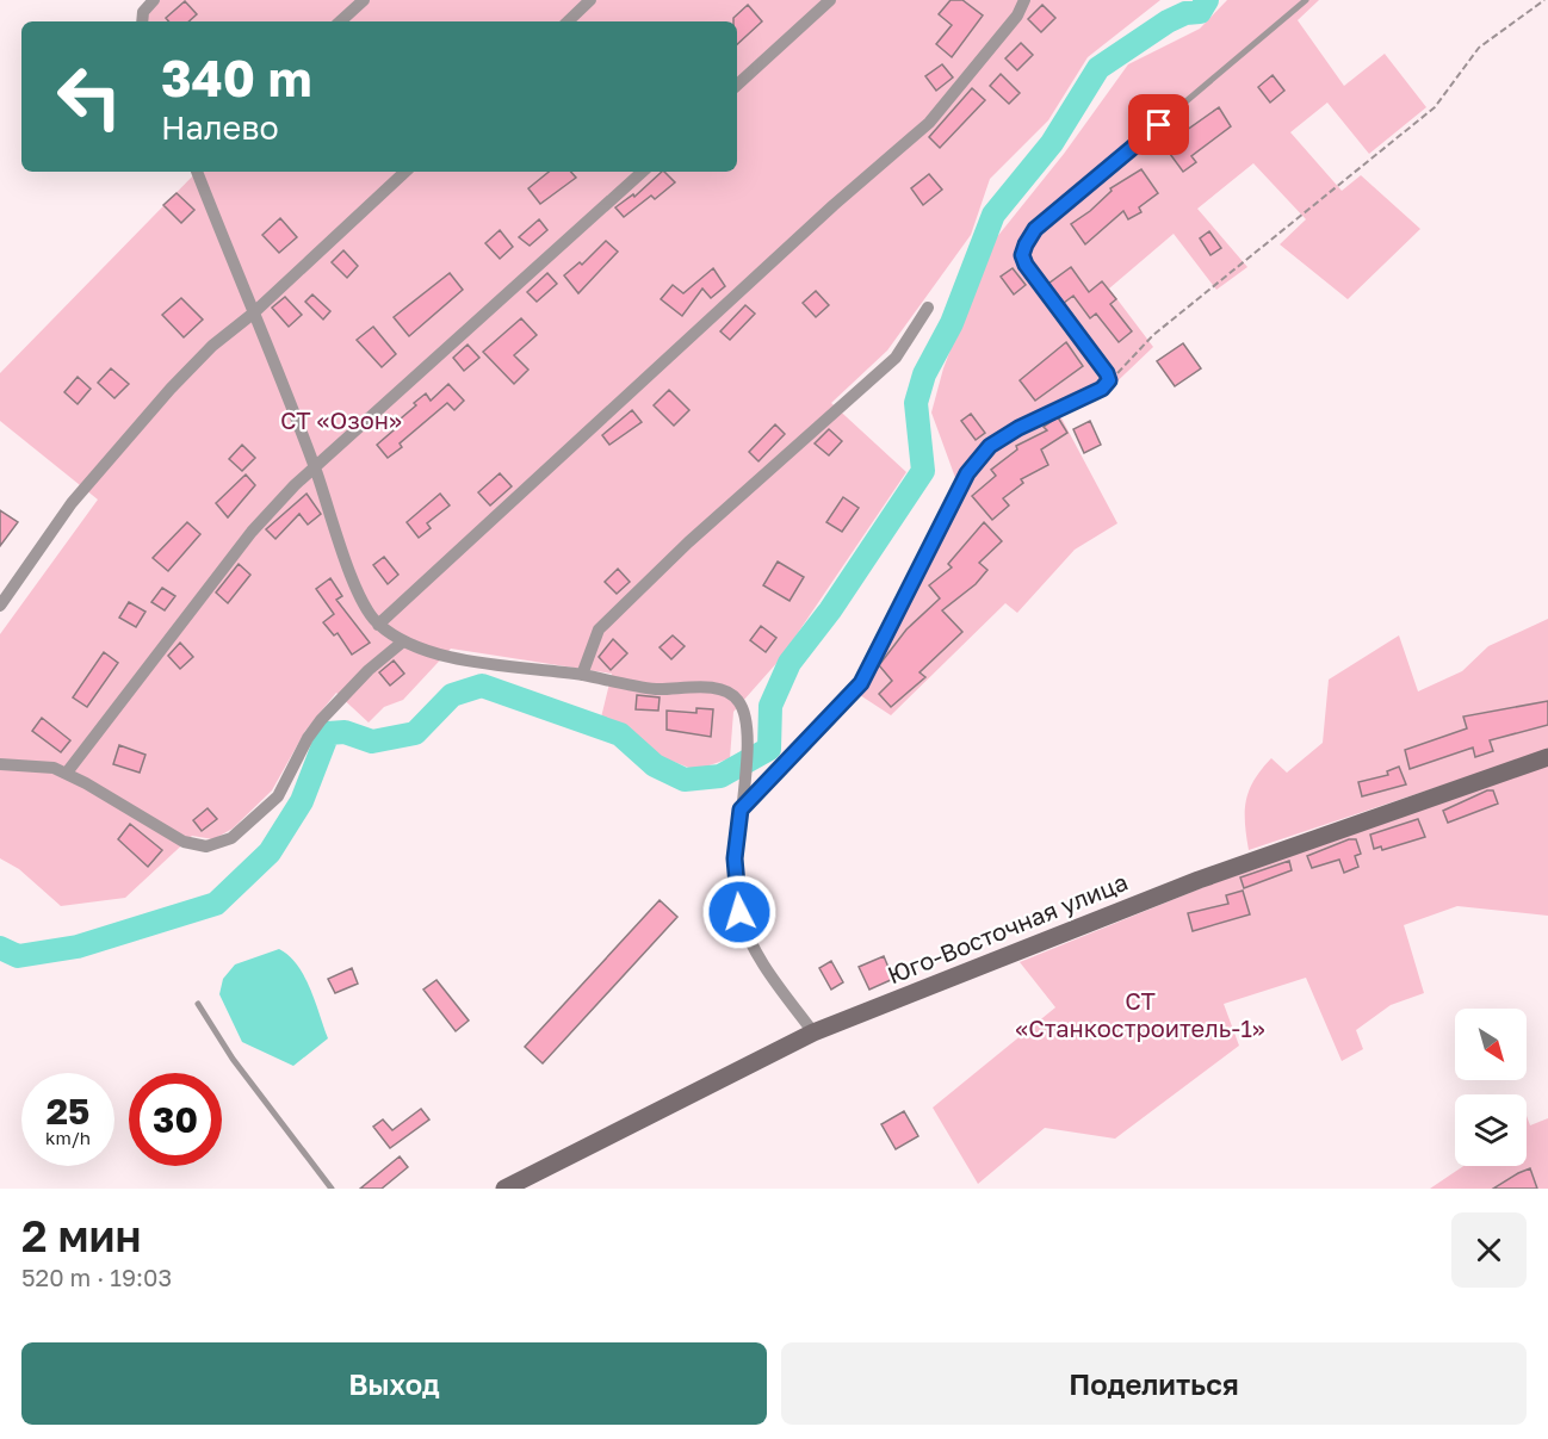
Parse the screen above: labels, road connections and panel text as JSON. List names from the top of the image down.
{
  "streets": {
    "street": ["Юго-Восточная улица"]
  },
  "parks": ["СТ «Озон»", "СТ «Станкостроитель-1»"],
  "north": "bottom right",
  "page": {
    "turn": ["340 m", "Налево"],
    "speed": "25 km/h",
    "limit": "30",
    "heading": ["2 мин", "520 m · 19:03"],
    "buttons": ["Выход", "Поделиться"]
  }
}
